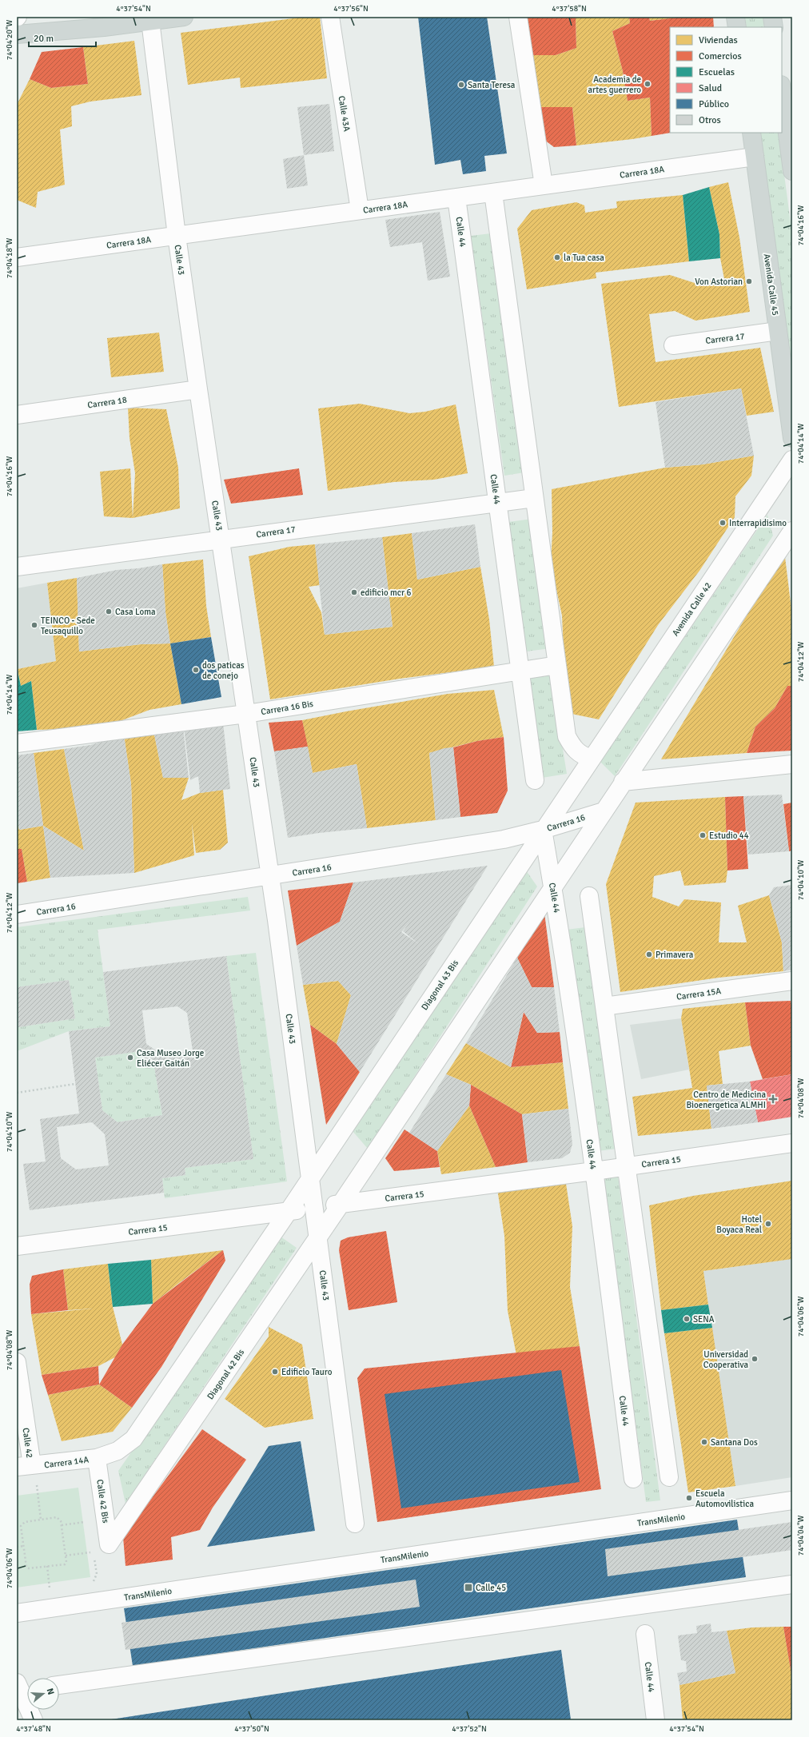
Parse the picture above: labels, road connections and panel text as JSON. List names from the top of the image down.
{
  "streets": {
    "main road": ["Avenida Calle 45"],
    "street": [
      "Calle 43A",
      "Carrera 18A",
      "Calle 44",
      "Calle 43",
      "Carrera 17",
      "Carrera 18",
      "Avenida Calle 42",
      "Carrera 16 Bis",
      "Carrera 16",
      "Diagonal 43 Bis",
      "Carrera 15A",
      "Carrera 15",
      "Diagonal 42 Bis",
      "Calle 42",
      "Carrera 14A",
      "Calle 42 Bis",
      "TransMilenio"
    ]
  },
  "crossings": [
    ["Calle 43A", "Carrera 18A"],
    ["Carrera 18A", "Calle 44"],
    ["Carrera 18A", "Calle 43"],
    ["Carrera 18A", "Avenida Calle 45"],
    ["Calle 44", "Carrera 17"],
    ["Calle 44", "Carrera 16 Bis"],
    ["Calle 44", "Carrera 16"],
    ["Calle 44", "Diagonal 43 Bis"],
    ["Calle 44", "Carrera 15"],
    ["Calle 43", "Carrera 17"],
    ["Calle 43", "Carrera 18"],
    ["Calle 43", "Carrera 16 Bis"],
    ["Calle 43", "Carrera 16"],
    ["Calle 43", "Diagonal 43 Bis"],
    ["Calle 43", "Carrera 15"],
    ["Calle 43", "Diagonal 42 Bis"],
    ["Avenida Calle 45", "Carrera 17"],
    ["Avenida Calle 42", "Diagonal 43 Bis"],
    ["Carrera 16", "Diagonal 43 Bis"],
    ["Diagonal 43 Bis", "Carrera 15"],
    ["Carrera 15", "Diagonal 42 Bis"],
    ["Diagonal 42 Bis", "Calle 42 Bis"],
    ["Calle 42", "Carrera 14A"],
    ["Carrera 14A", "Calle 42 Bis"]
  ],
  "places": {
    "other": [
      "Academia de artes guerrero",
      "Santa Teresa",
      "la Tua casa",
      "Von Astorian",
      "Interrapidisimo",
      "edificio mcr 6",
      "Casa Loma",
      "TEINCO - Sede Teusaquillo",
      "dos paticas de conejo",
      "Estudio 44",
      "Primavera",
      "Casa Museo Jorge Eliécer Gaitán",
      "Hotel Boyaca Real",
      "SENA",
      "Universidad Cooperativa",
      "Edificio Tauro",
      "Santana Dos",
      "Escuela Automovilistica"
    ],
    "health": ["Centro de Medicina Bioenergetica ALMHI"],
    "transit": ["Calle 45"]
  },
  "legend": [
    "Viviendas",
    "Comercios",
    "Escuelas",
    "Salud",
    "Público",
    "Otros"
  ],
  "scale_bar": "20 m",
  "north": "right",
  "coordinates": [
    "4°37'54\"N",
    "4°37'56\"N",
    "4°37'58\"N",
    "74°04'20\"W",
    "74°04'16\"W",
    "74°04'18\"W",
    "74°04'14\"W",
    "74°04'12\"W",
    "74°04'10\"W",
    "74°04'08\"W",
    "74°04'06\"W",
    "74°04'04\"W",
    "4°37'48\"N",
    "4°37'50\"N",
    "4°37'52\"N"
  ]
}
